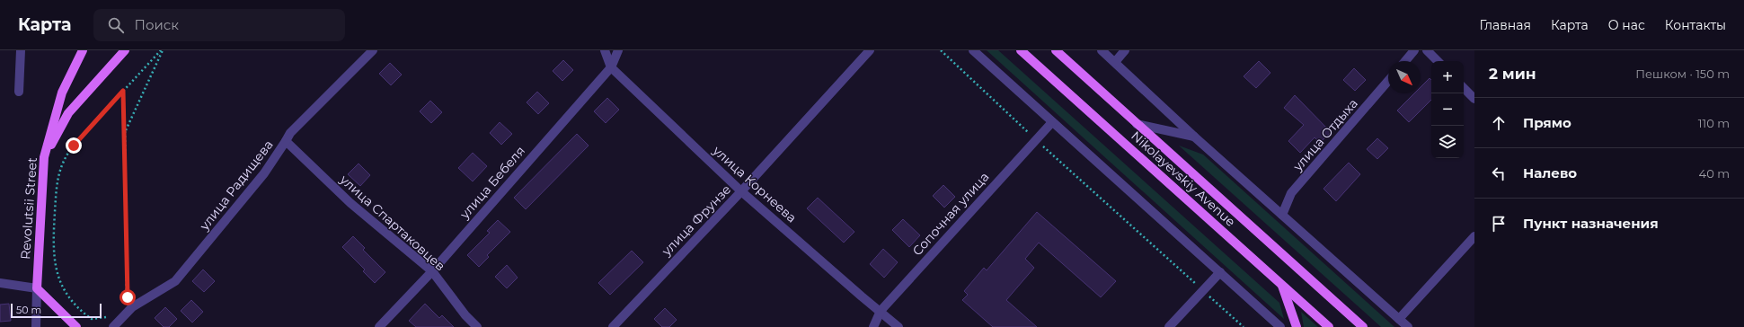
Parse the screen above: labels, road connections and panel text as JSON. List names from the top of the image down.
{
  "streets": {
    "main road": ["Nikolayevskiy Avenue", "Revolutsii Street"],
    "street": [
      "улица Отдыха",
      "улица Бебеля",
      "улица Корнеева",
      "улица Радищева",
      "Сопочная улица",
      "улица Фрунзе",
      "улица Спартаковцев"
    ]
  },
  "crossings": [
    ["улица Бебеля", "улица Корнеева"],
    ["улица Бебеля", "улица Спартаковцев"],
    ["улица Корнеева", "Сопочная улица"],
    ["улица Корнеева", "улица Фрунзе"],
    ["улица Радищева", "улица Спартаковцев"]
  ],
  "scale_bar": "50 m",
  "north": "bottom right",
  "page": {
    "header": "Карта",
    "search": "Поиск",
    "nav": [
      "Главная",
      "Карта",
      "О нас",
      "Контакты"
    ],
    "heading": ["2 мин", "Пешком · 150 m"],
    "map_buttons": ["+", "−"],
    "list": [
      ["Прямо", "110 m"],
      ["Налево", "40 m"],
      "Пункт назначения"
    ],
    "scale": "50 m"
  }
}
